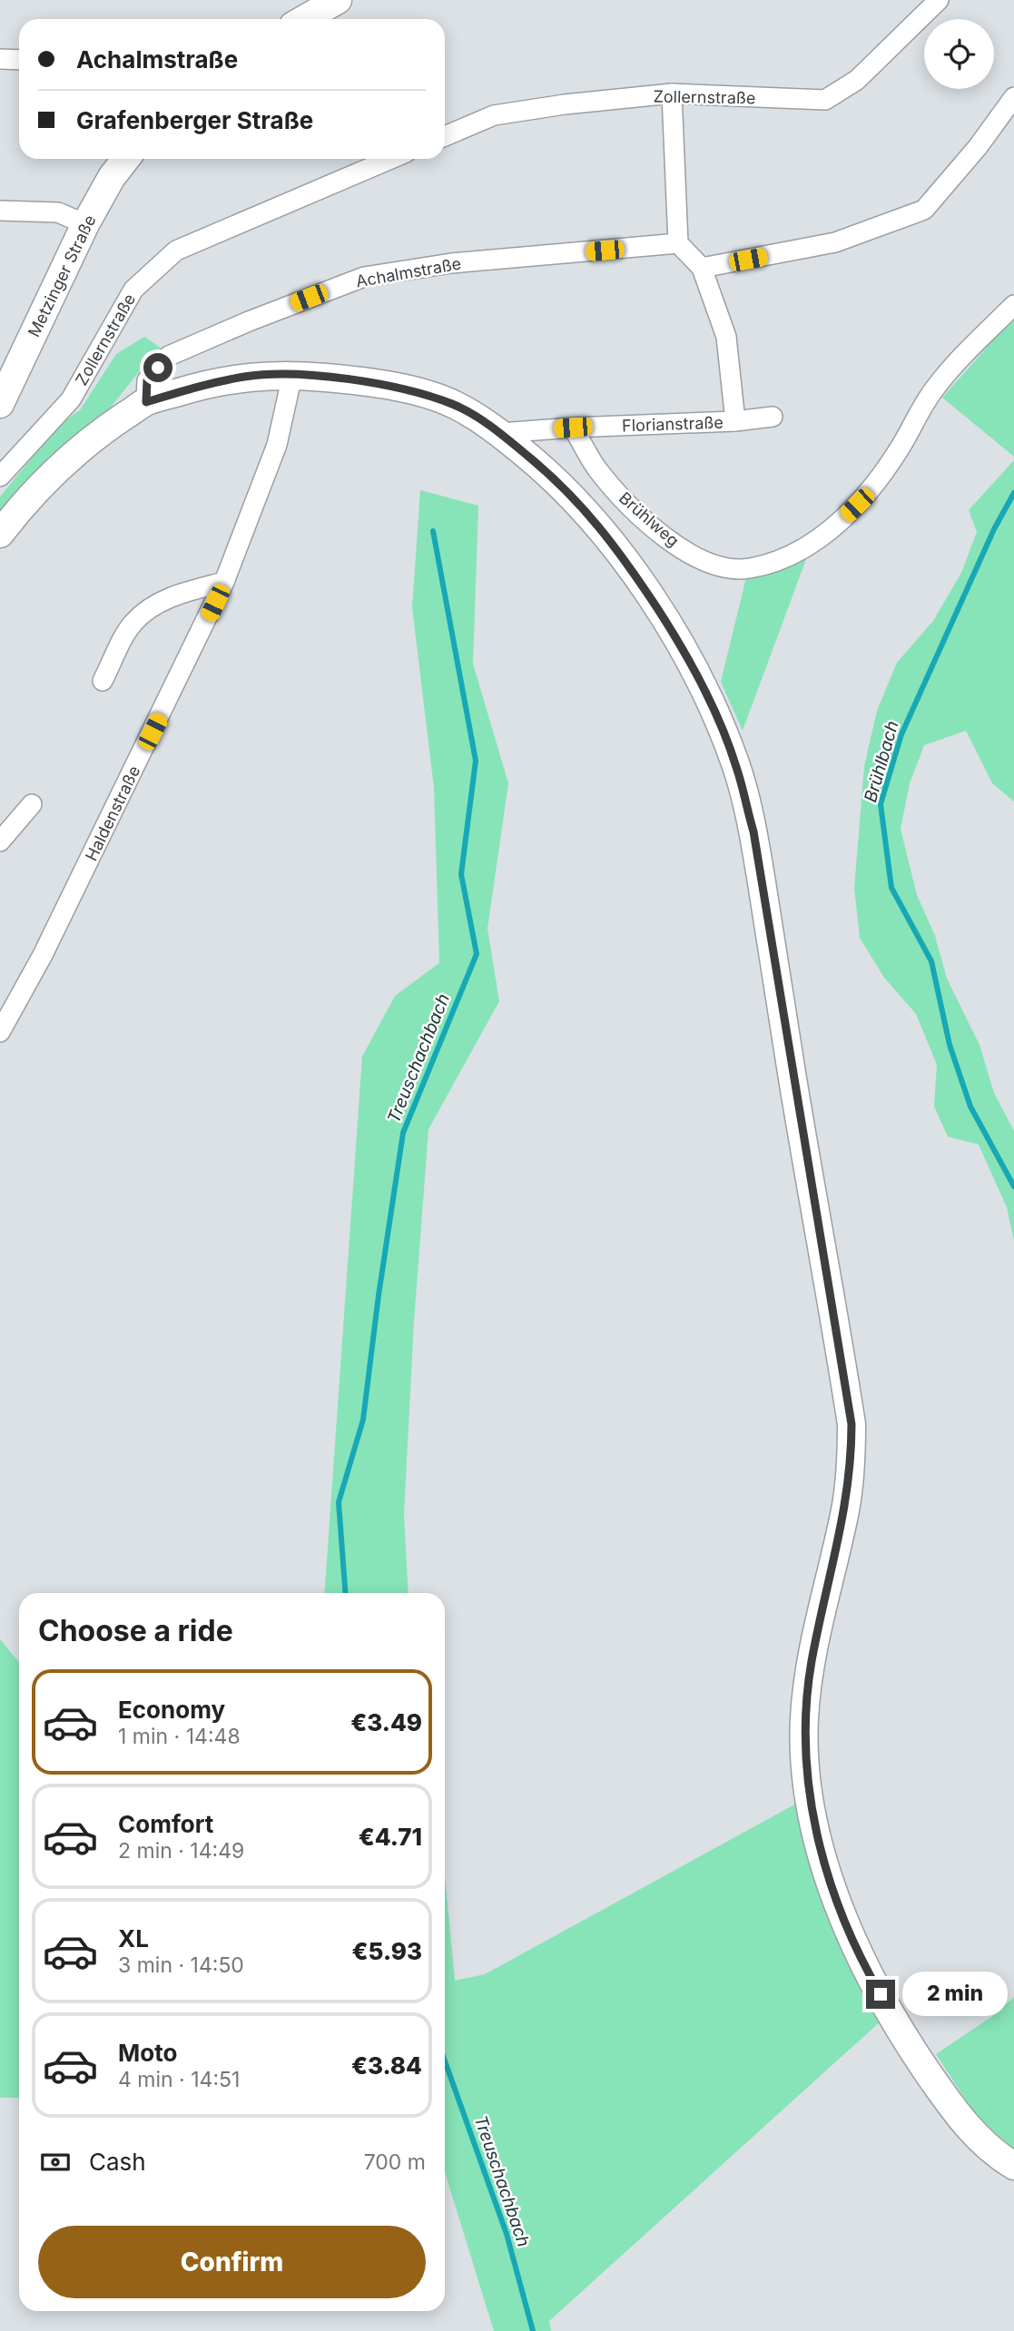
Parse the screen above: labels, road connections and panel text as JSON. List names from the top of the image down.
{
  "streets": {
    "street": [
      "Zollernstraße",
      "Achalmstraße",
      "Metzinger Straße",
      "Florianstraße",
      "Brühlweg",
      "Haldenstraße"
    ]
  },
  "crossings": [
    ["Florianstraße", "Brühlweg"]
  ],
  "water": ["Brühlbach", "Treuschachbach"],
  "page": {
    "banner": ["Achalmstraße", "Grafenberger Straße"],
    "heading": "Choose a ride",
    "list": [
      {
        "name": "Economy",
        "note": "1 min · 14:48",
        "value": "€3.49"
      },
      {
        "name": "Comfort",
        "note": "2 min · 14:49",
        "value": "€4.71"
      },
      {
        "name": "XL",
        "note": "3 min · 14:50",
        "value": "€5.93"
      },
      {
        "name": "Moto",
        "note": "4 min · 14:51",
        "value": "€3.84"
      }
    ],
    "bubble": "2 min",
    "pay": ["Cash", "700 m"],
    "buttons": "Confirm"
  }
}
